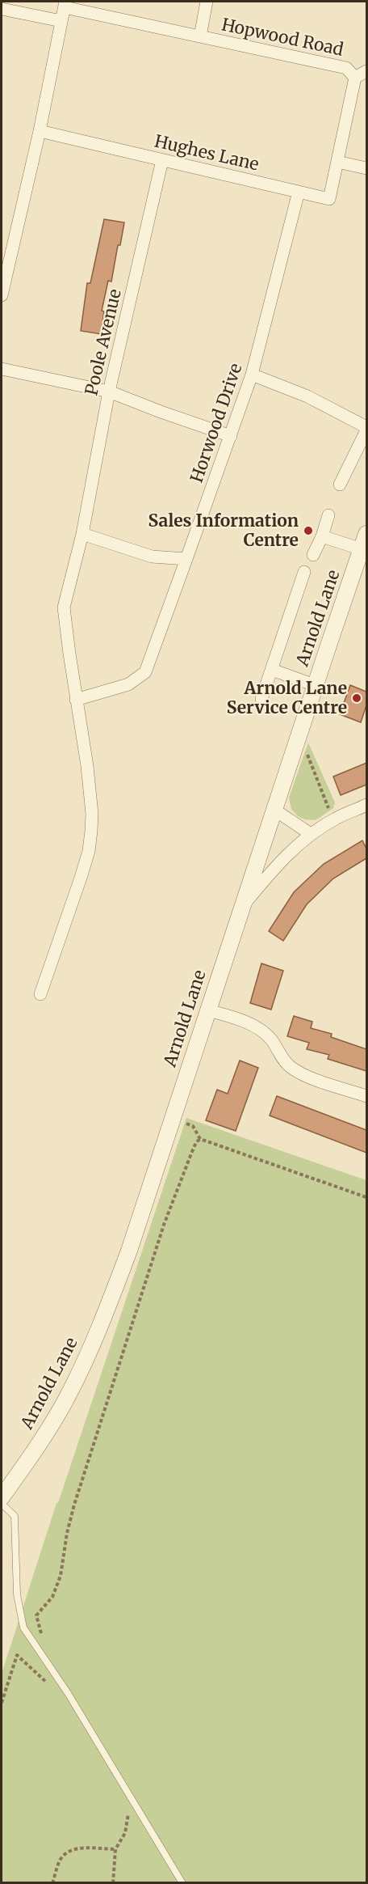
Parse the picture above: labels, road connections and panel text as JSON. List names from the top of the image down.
{
  "streets": {
    "street": [
      "Hopwood Road",
      "Hughes Lane",
      "Poole Avenue",
      "Horwood Drive",
      "Arnold Lane"
    ]
  },
  "crossings": [
    ["Hopwood Road", "Hughes Lane"],
    ["Hughes Lane", "Poole Avenue"],
    ["Hughes Lane", "Horwood Drive"],
    ["Poole Avenue", "Horwood Drive"]
  ],
  "places": ["Sales Information Centre", "Arnold Lane Service Centre"]
}
